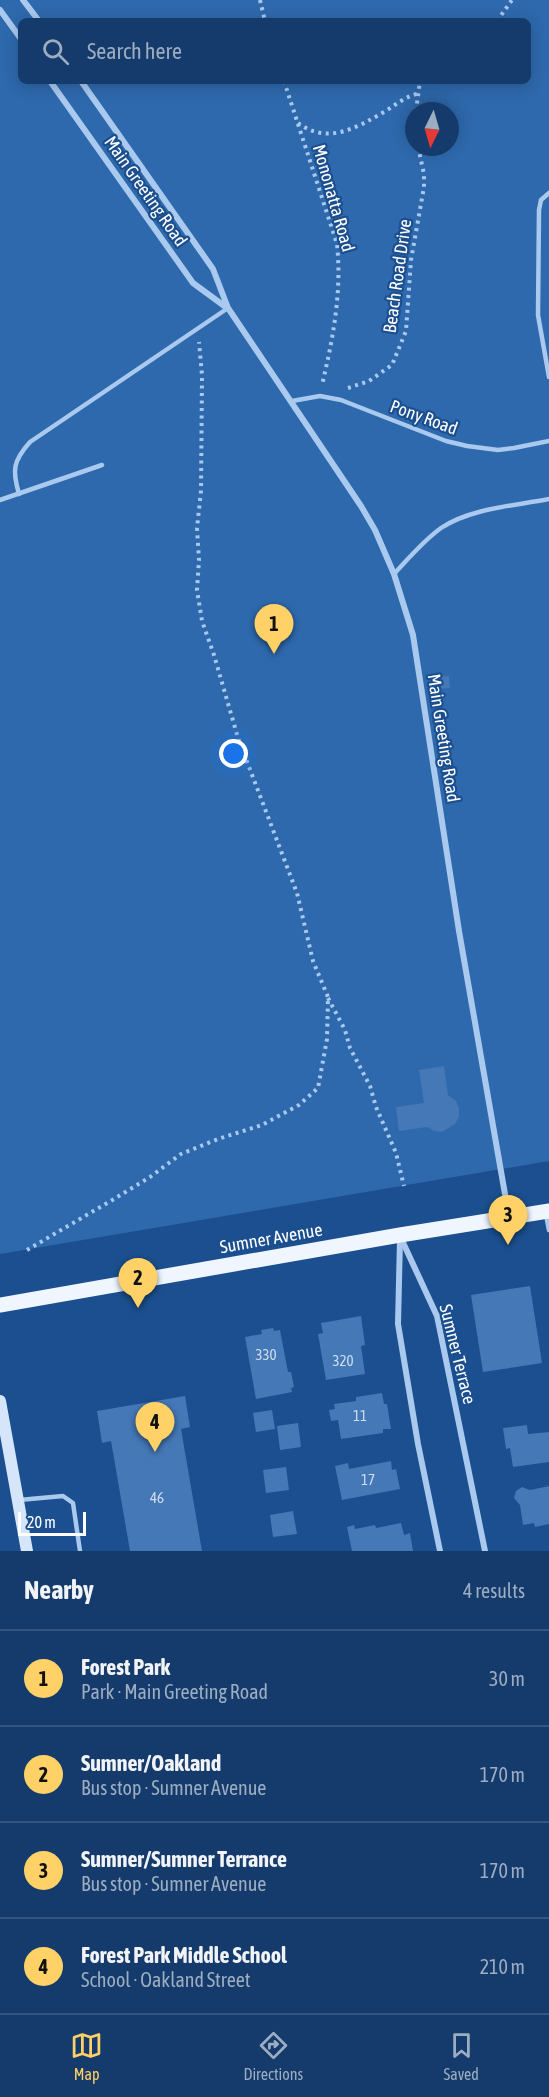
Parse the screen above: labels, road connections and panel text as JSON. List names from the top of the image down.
{
  "streets": {
    "main road": ["Sumner Avenue"],
    "street": ["Main Greeting Road", "Sumner Terrace"],
    "lane": ["Pony Road"],
    "path": ["Mononatta Road", "Beach Road Drive"]
  },
  "crossings": [
    ["Main Greeting Road", "Pony Road"],
    ["Main Greeting Road", "Sumner Avenue"],
    ["Mononatta Road", "Beach Road Drive"],
    ["Mononatta Road", "Pony Road"],
    ["Beach Road Drive", "Pony Road"],
    ["Sumner Avenue", "Sumner Terrace"]
  ],
  "house_numbers": [
    "330",
    "320",
    "11",
    "17",
    "46"
  ],
  "scale_bar": "20 m",
  "north": "bottom",
  "page": {
    "search": "Search here",
    "pins": [
      "1",
      "3",
      "2",
      "4"
    ],
    "scale": "20 m",
    "heading": ["Nearby", "4 results"],
    "list": [
      {
        "mark": "1",
        "name": "Forest Park",
        "note": "Park · Main Greeting Road",
        "value": "30 m"
      },
      {
        "mark": "2",
        "name": "Sumner/Oakland",
        "note": "Bus stop · Sumner Avenue",
        "value": "170 m"
      },
      {
        "mark": "3",
        "name": "Sumner/Sumner Terrance",
        "note": "Bus stop · Sumner Avenue",
        "value": "170 m"
      },
      {
        "mark": "4",
        "name": "Forest Park Middle School",
        "note": "School · Oakland Street",
        "value": "210 m"
      }
    ],
    "nav": ["Map", "Directions", "Saved"]
  }
}
